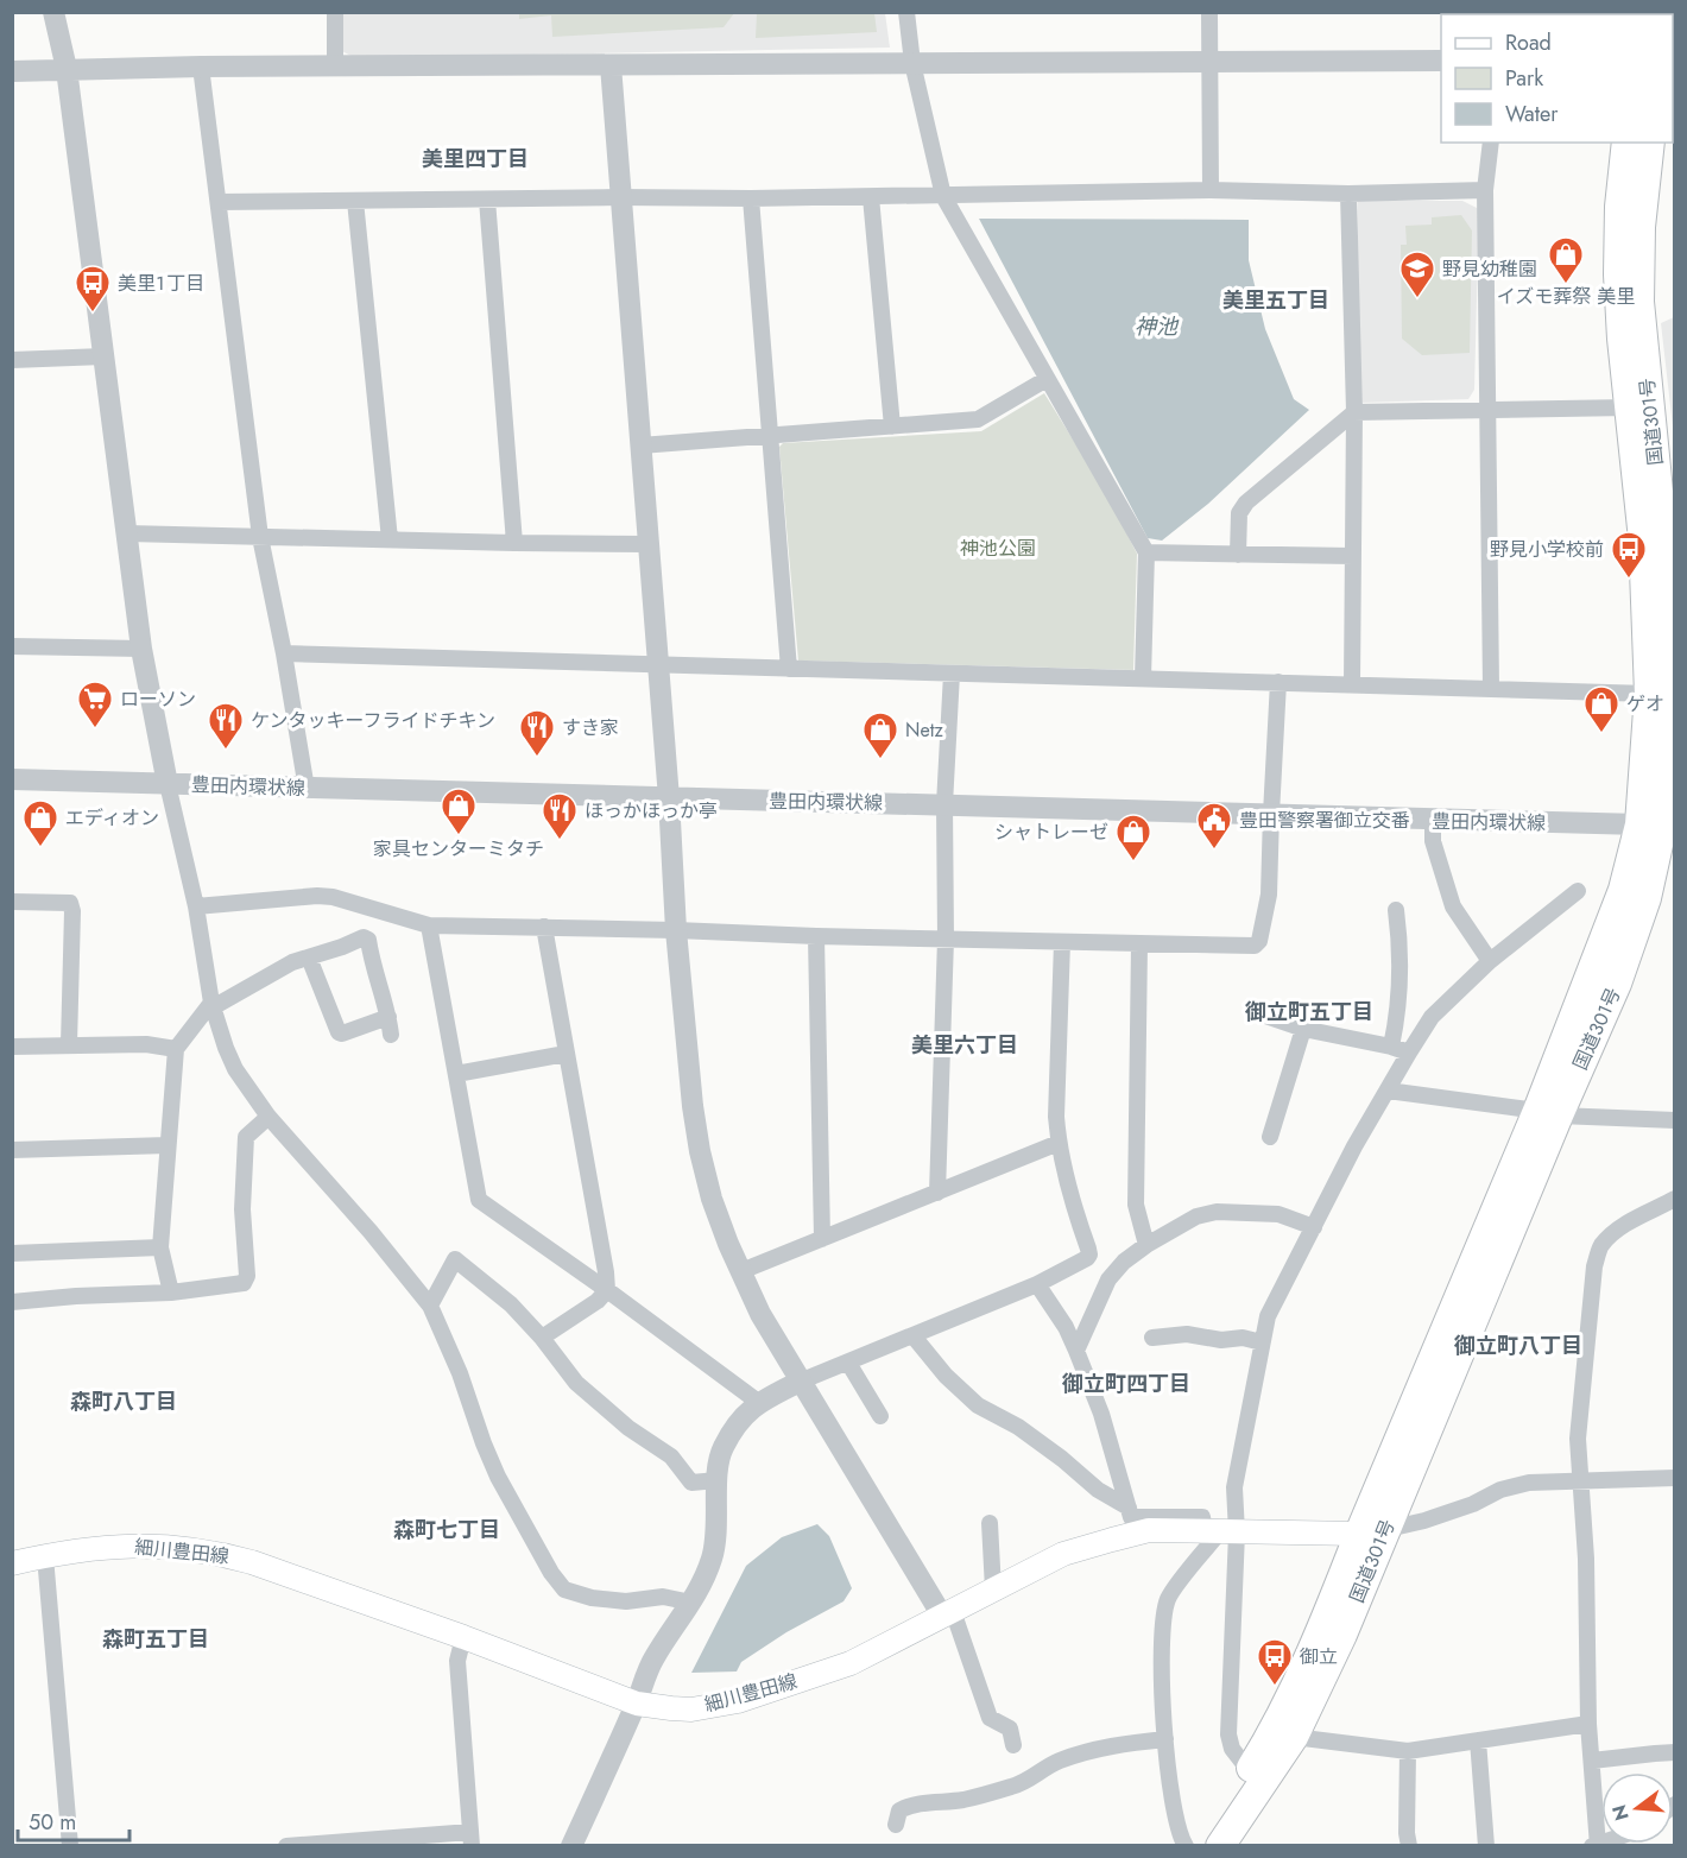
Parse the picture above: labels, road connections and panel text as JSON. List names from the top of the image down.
{
  "streets": {
    "highway": ["国道301号"],
    "main road": ["細川豊田線"],
    "street": ["豊田内環状線"]
  },
  "crossings": [
    ["国道301号", "豊田内環状線"],
    ["国道301号", "細川豊田線"]
  ],
  "districts": [
    "美里四丁目",
    "美里五丁目",
    "御立町五丁目",
    "美里六丁目",
    "御立町八丁目",
    "御立町四丁目",
    "森町八丁目",
    "森町七丁目",
    "森町五丁目"
  ],
  "water": ["神池"],
  "parks": ["神池公園"],
  "places": {
    "shop": [
      "イズモ葬祭 美里",
      "ゲオ",
      "Netz",
      "家具センターミタチ",
      "エディオン",
      "シャトレーゼ"
    ],
    "school or university": ["野見幼稚園"],
    "bus stop": ["美里１丁目", "野見小学校前", "御立"],
    "supermarket": ["ローソン"],
    "restaurant": ["ケンタッキーフライドチキン", "すき家", "ほっかほっか亭"],
    "public building": ["豊田警察署御立交番"]
  },
  "legend": ["Road", "Park", "Water"],
  "scale_bar": "50 m",
  "north": "left"
}
